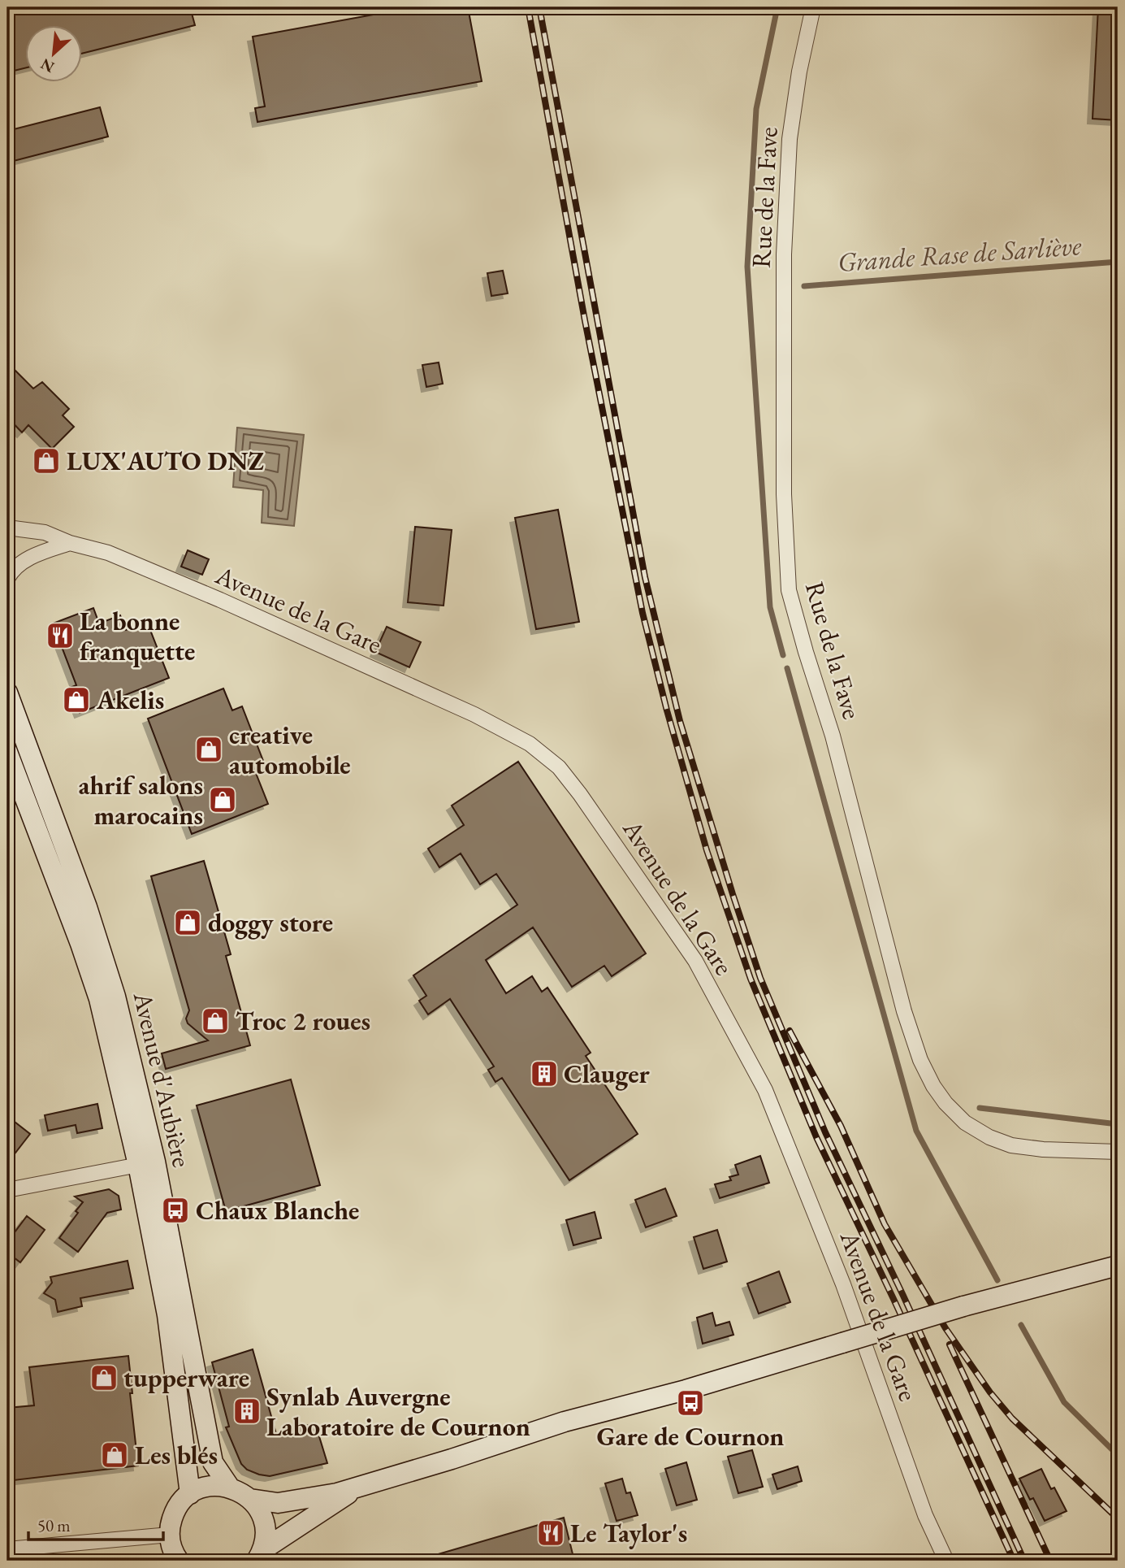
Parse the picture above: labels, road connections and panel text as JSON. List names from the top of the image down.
{
  "streets": {
    "main road": ["Avenue d'Aubière"],
    "street": ["Rue de la Fave", "Avenue de la Gare"]
  },
  "water": ["Grande Rase de Sarliève"],
  "places": {
    "shop": [
      "LUX'AUTO DNZ",
      "Akelis",
      "creative automobile",
      "ahrif salons marocains",
      "doggy store",
      "Troc 2 roues",
      "tupperware",
      "Les blés"
    ],
    "restaurant": ["La bonne franquette", "Le Taylor's"],
    "building": ["Clauger", "Synlab Auvergne Laboratoire de Cournon"],
    "bus stop": ["Chaux Blanche", "Gare de Cournon"]
  },
  "scale_bar": "50 m",
  "north": "bottom left"
}
